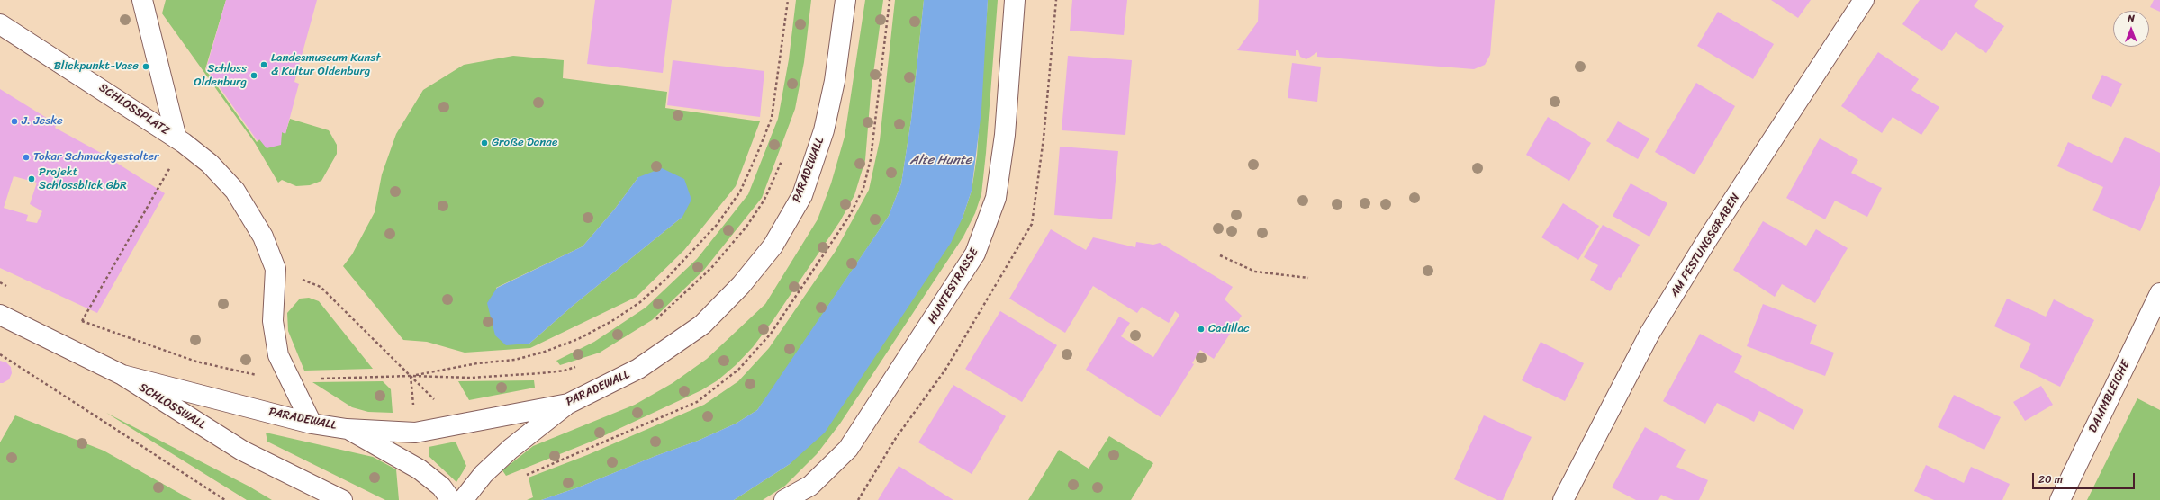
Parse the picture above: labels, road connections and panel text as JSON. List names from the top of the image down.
{
  "streets": {
    "street": [
      "SCHLOSSPLATZ",
      "PARADEWALL",
      "AM FESTUNGSGRABEN",
      "HUNTESTRASSE",
      "DAMMBLEICHE",
      "SCHLOSSWALL"
    ]
  },
  "crossings": [
    ["SCHLOSSPLATZ", "PARADEWALL"],
    ["PARADEWALL", "SCHLOSSWALL"]
  ],
  "water": ["Alte Hunte"],
  "places": [
    "Landesmuseum Kunst & Kultur Oldenburg",
    "Blickpunkt-Vase",
    "Schloss Oldenburg",
    "J. Jeske",
    "Große Danae",
    "Tokar Schmuckgestalter",
    "Projekt Schlossblick GbR",
    "Cadillac"
  ],
  "scale_bar": "20 m",
  "north": "top"
}
